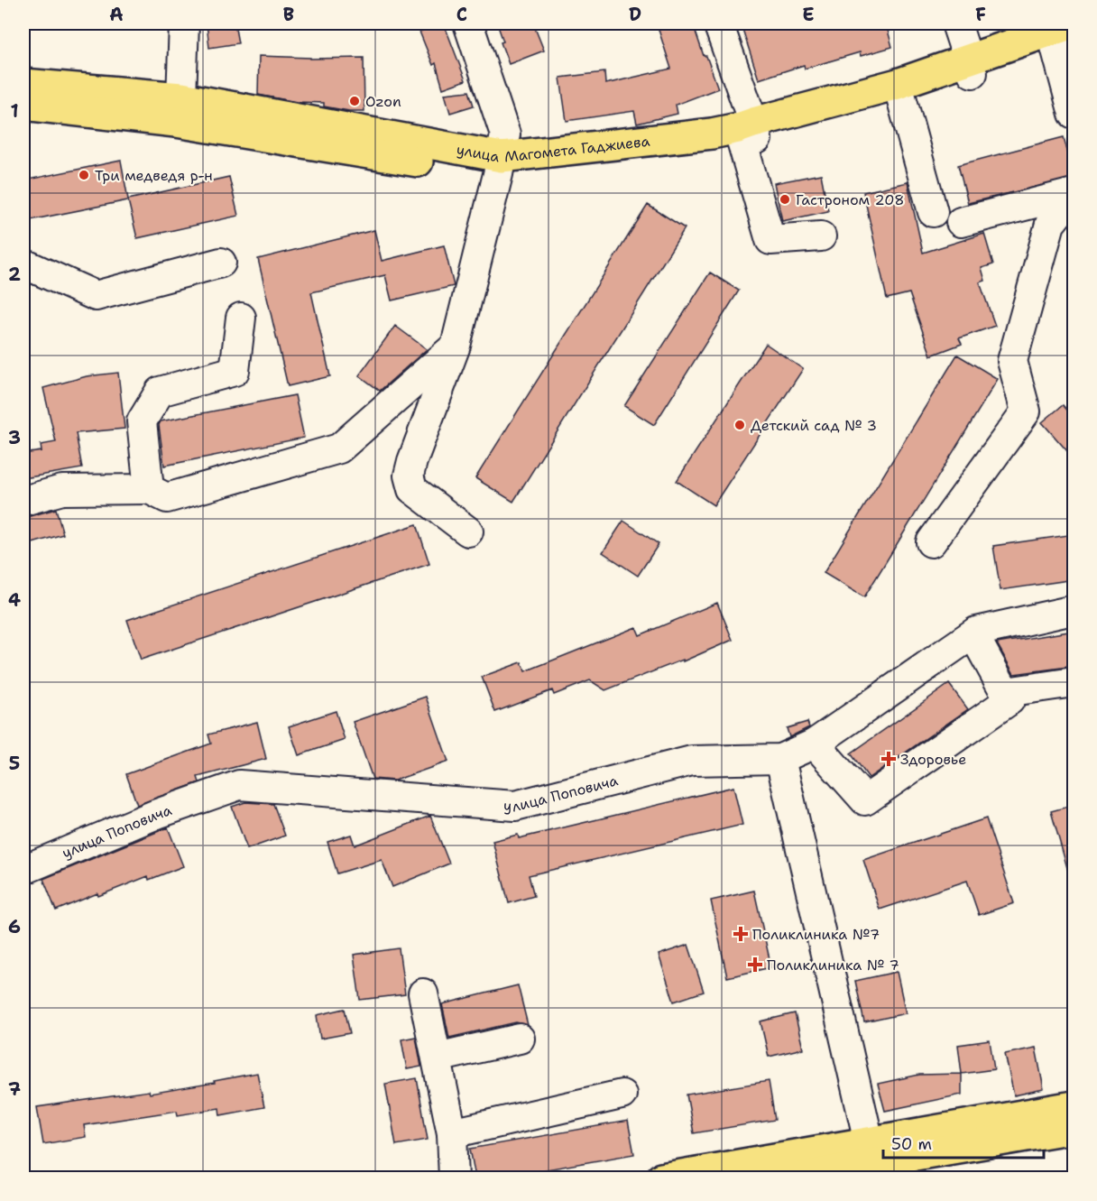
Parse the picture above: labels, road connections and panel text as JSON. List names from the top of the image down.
{
  "streets": {
    "main road": ["улица Магомета Гаджиева"],
    "street": ["улица Поповича"]
  },
  "places": {
    "other": [
      "Ozon",
      "Три медведя р-н",
      "Гастроном 208",
      "Детский сад № 3"
    ],
    "health": ["Здоровье", "Поликлиника №7", "Поликлиника № 7"]
  },
  "scale_bar": "50 m",
  "grid": {
    "columns": [
      "A",
      "B",
      "C",
      "D",
      "E",
      "F"
    ],
    "rows": [
      "1",
      "2",
      "3",
      "4",
      "5",
      "6",
      "7"
    ]
  }
}
